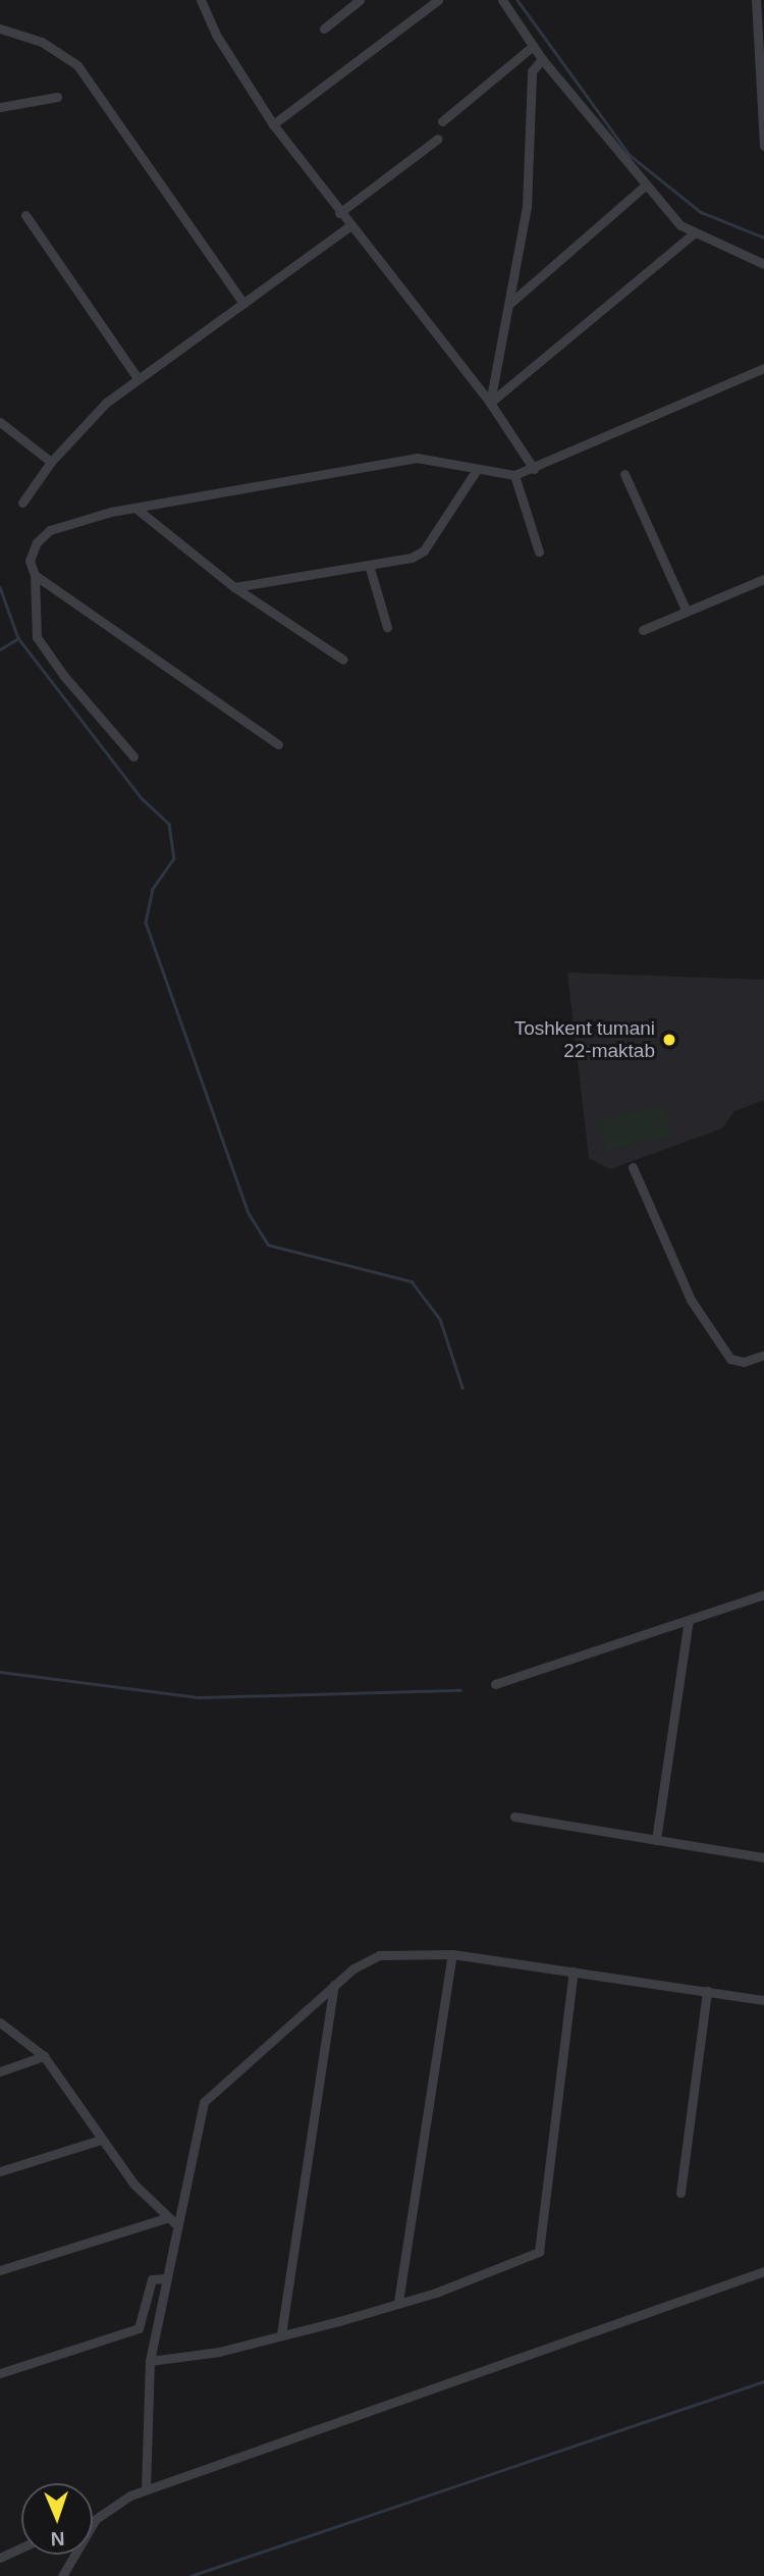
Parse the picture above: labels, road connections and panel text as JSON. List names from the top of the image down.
{
  "places": ["Toshkent tumani 22-maktab"],
  "north": "bottom"
}
